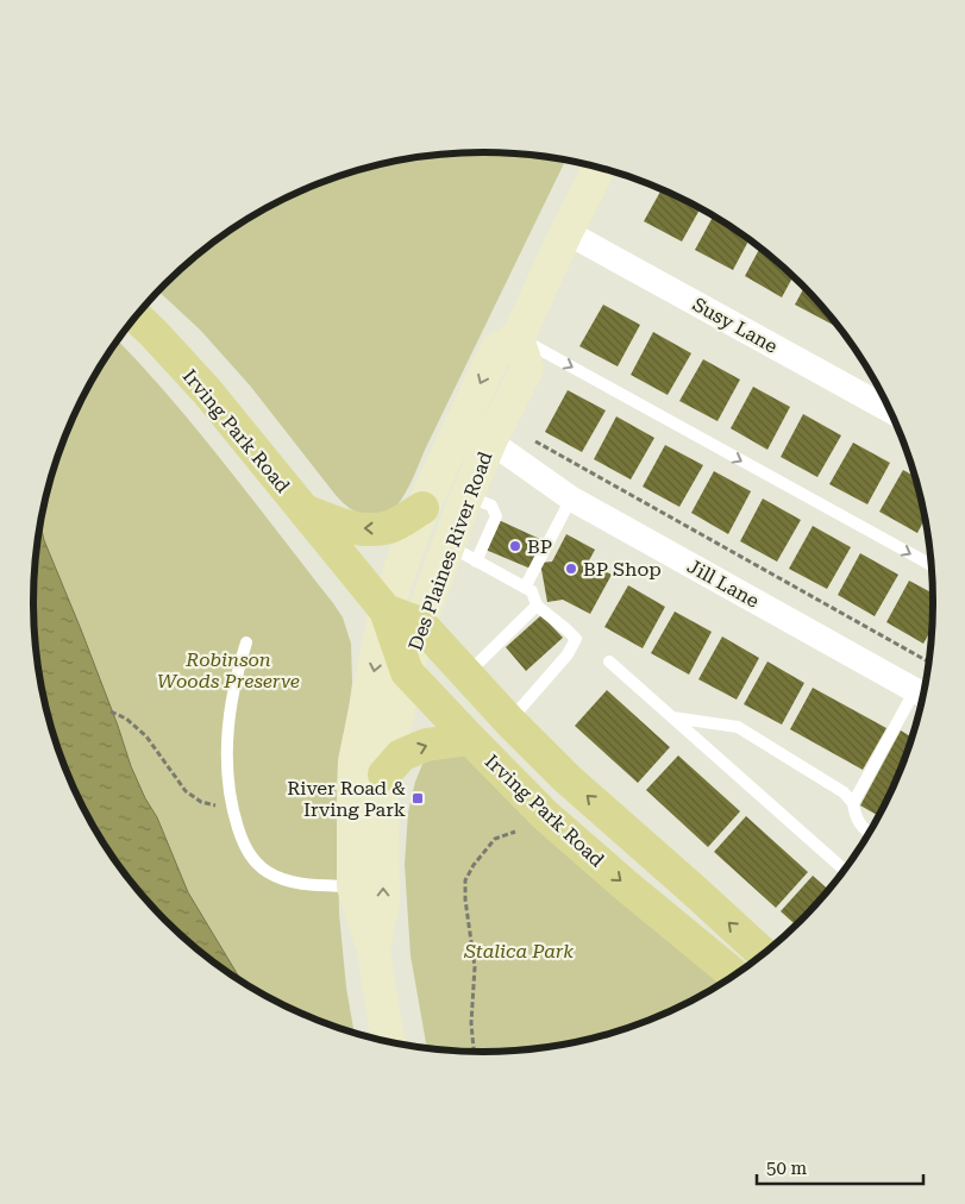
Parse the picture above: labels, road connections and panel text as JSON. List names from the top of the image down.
{
  "streets": {
    "main road": ["Irving Park Road", "Des Plaines River Road"],
    "street": ["Susy Lane", "Jill Lane"]
  },
  "crossings": [
    ["Irving Park Road", "Des Plaines River Road"],
    ["Des Plaines River Road", "Jill Lane"]
  ],
  "parks": ["Robinson Woods Preserve", "Stalica Park"],
  "places": {
    "other": ["BP", "BP Shop"],
    "transit": ["River Road & Irving Park"]
  },
  "scale_bar": "50 m"
}
